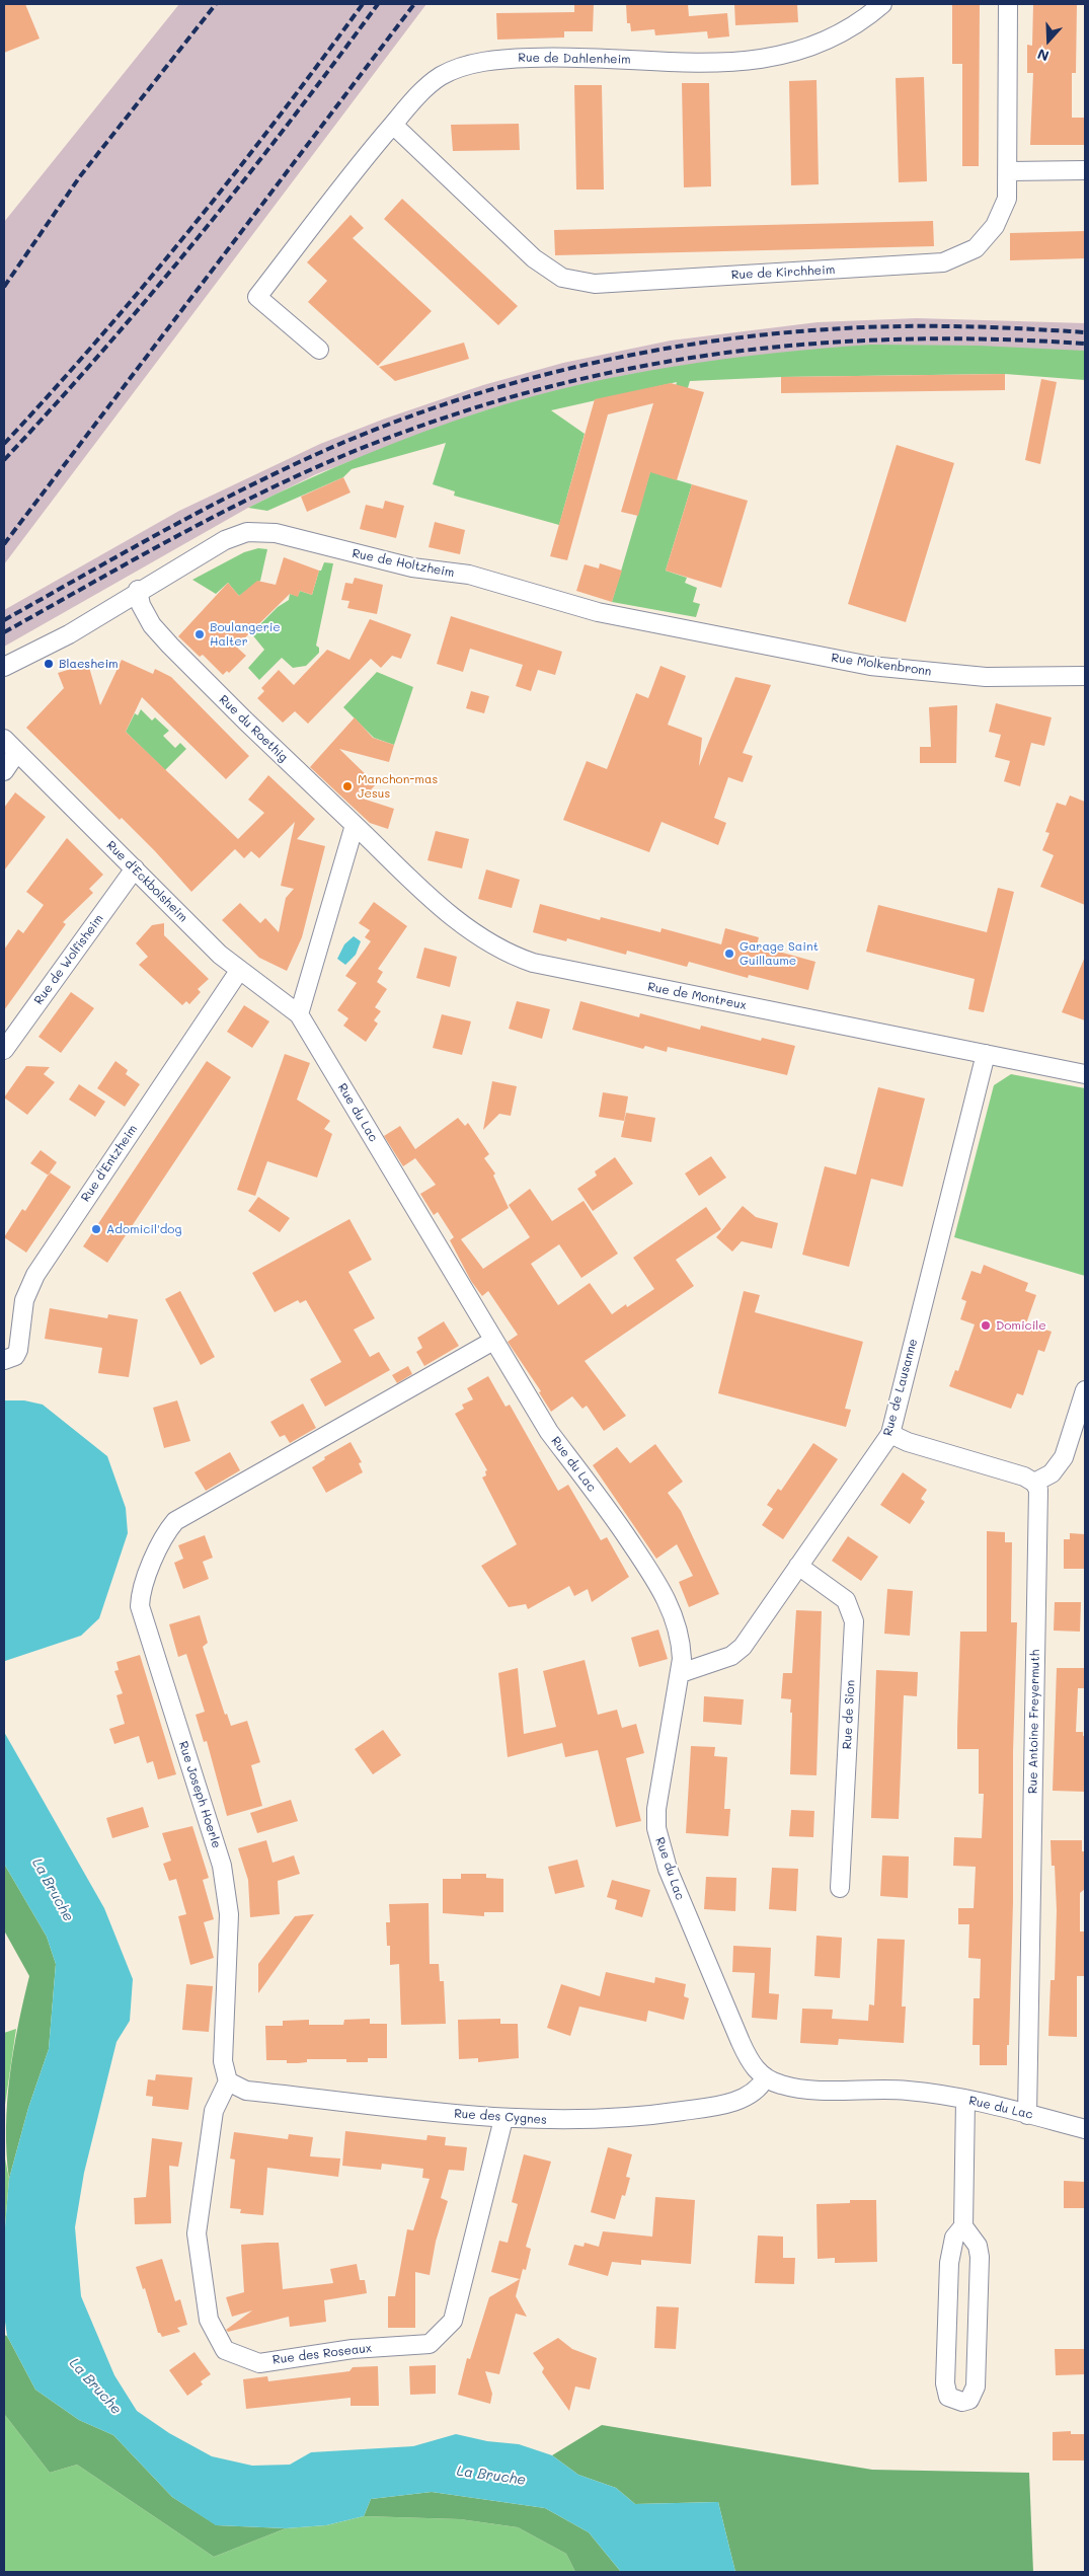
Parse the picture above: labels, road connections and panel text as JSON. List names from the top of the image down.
{
  "streets": {
    "street": [
      "Rue de Dahlenheim",
      "Rue de Kirchheim",
      "Rue de Holtzheim",
      "Rue Molkenbronn",
      "Rue du Roethig",
      "Rue d'Eckbolsheim",
      "Rue de Wolfisheim",
      "Rue de Montreux",
      "Rue du Lac",
      "Rue d'Entzheim",
      "Rue de Lausanne",
      "Rue de Sion",
      "Rue Antoine Freyermuth",
      "Rue Joseph Hoerle",
      "Rue des Cygnes",
      "Rue des Roseaux"
    ]
  },
  "crossings": [
    ["Rue de Dahlenheim", "Rue de Kirchheim"],
    ["Rue de Holtzheim", "Rue Molkenbronn"],
    ["Rue de Holtzheim", "Rue du Roethig"],
    ["Rue du Roethig", "Rue de Montreux"],
    ["Rue d'Eckbolsheim", "Rue de Wolfisheim"],
    ["Rue d'Eckbolsheim", "Rue du Lac"],
    ["Rue d'Eckbolsheim", "Rue d'Entzheim"],
    ["Rue de Montreux", "Rue de Lausanne"],
    ["Rue du Lac", "Rue de Lausanne"],
    ["Rue du Lac", "Rue Antoine Freyermuth"],
    ["Rue du Lac", "Rue Joseph Hoerle"],
    ["Rue du Lac", "Rue des Cygnes"],
    ["Rue de Lausanne", "Rue de Sion"],
    ["Rue Joseph Hoerle", "Rue des Cygnes"],
    ["Rue Joseph Hoerle", "Rue des Roseaux"],
    ["Rue des Cygnes", "Rue des Roseaux"]
  ],
  "water": ["La Bruche"],
  "places": [
    "Boulangerie Halter",
    "Blaesheim",
    "Manchon-mas Jesus",
    "Garage Saint Guillaume",
    "Adomicil'dog",
    "Domicile"
  ],
  "north": "bottom"
}
